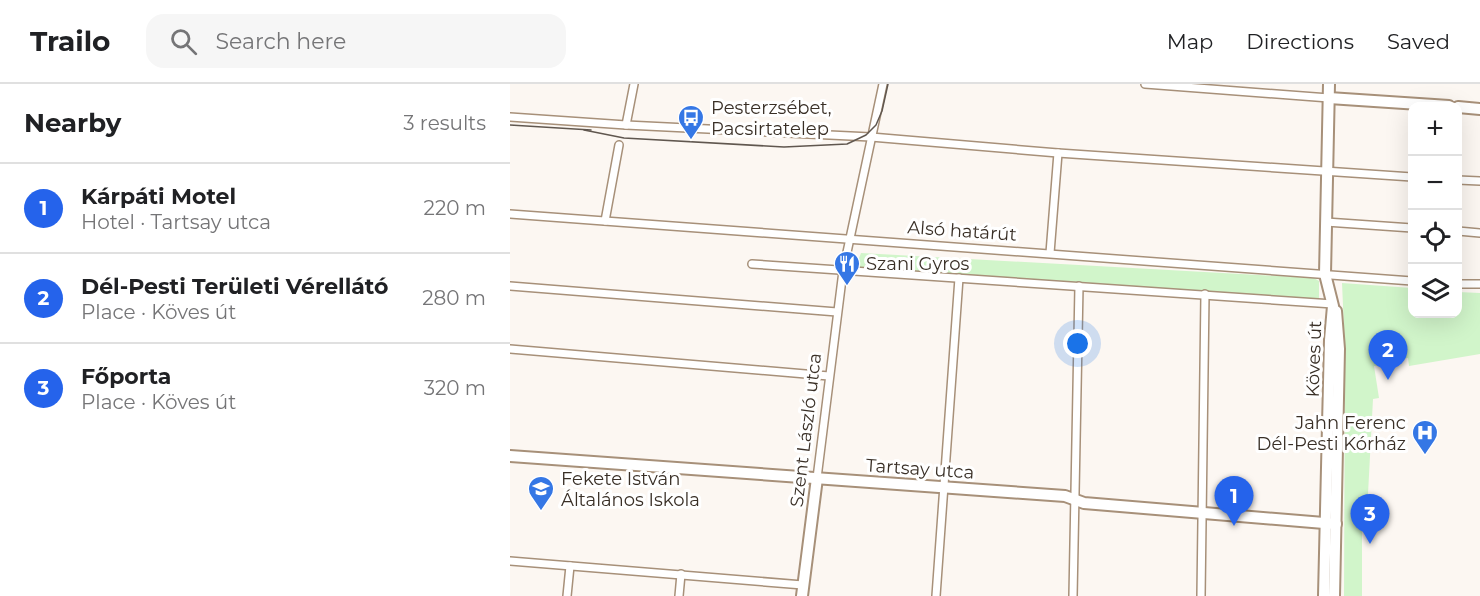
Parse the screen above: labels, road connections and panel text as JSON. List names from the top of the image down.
{
  "streets": {
    "street": [
      "Alsó határút",
      "Köves út",
      "Szent László utca",
      "Tartsay utca"
    ]
  },
  "crossings": [
    ["Alsó határút", "Köves út"],
    ["Alsó határút", "Szent László utca"],
    ["Köves út", "Tartsay utca"],
    ["Szent László utca", "Tartsay utca"]
  ],
  "places": {
    "bus stop": ["Pesterzsébet, Pacsirtatelep"],
    "restaurant": ["Szani Gyros"],
    "hospital": ["Jahn Ferenc Dél-Pesti Kórház"],
    "school or university": ["Fekete István Általános Iskola"]
  },
  "page": {
    "header": "Trailo",
    "search": "Search here",
    "nav": ["Map", "Directions", "Saved"],
    "heading": ["Nearby", "3 results"],
    "map_buttons": ["+", "−"],
    "list": [
      {
        "mark": "1",
        "name": "Kárpáti Motel",
        "note": "Hotel · Tartsay utca",
        "value": "220 m"
      },
      {
        "mark": "2",
        "name": "Dél-Pesti Területi Vérellátó",
        "note": "Place · Köves út",
        "value": "280 m"
      },
      {
        "mark": "3",
        "name": "Főporta",
        "note": "Place · Köves út",
        "value": "320 m"
      }
    ],
    "pins": ["2", "1", "3"]
  }
}
